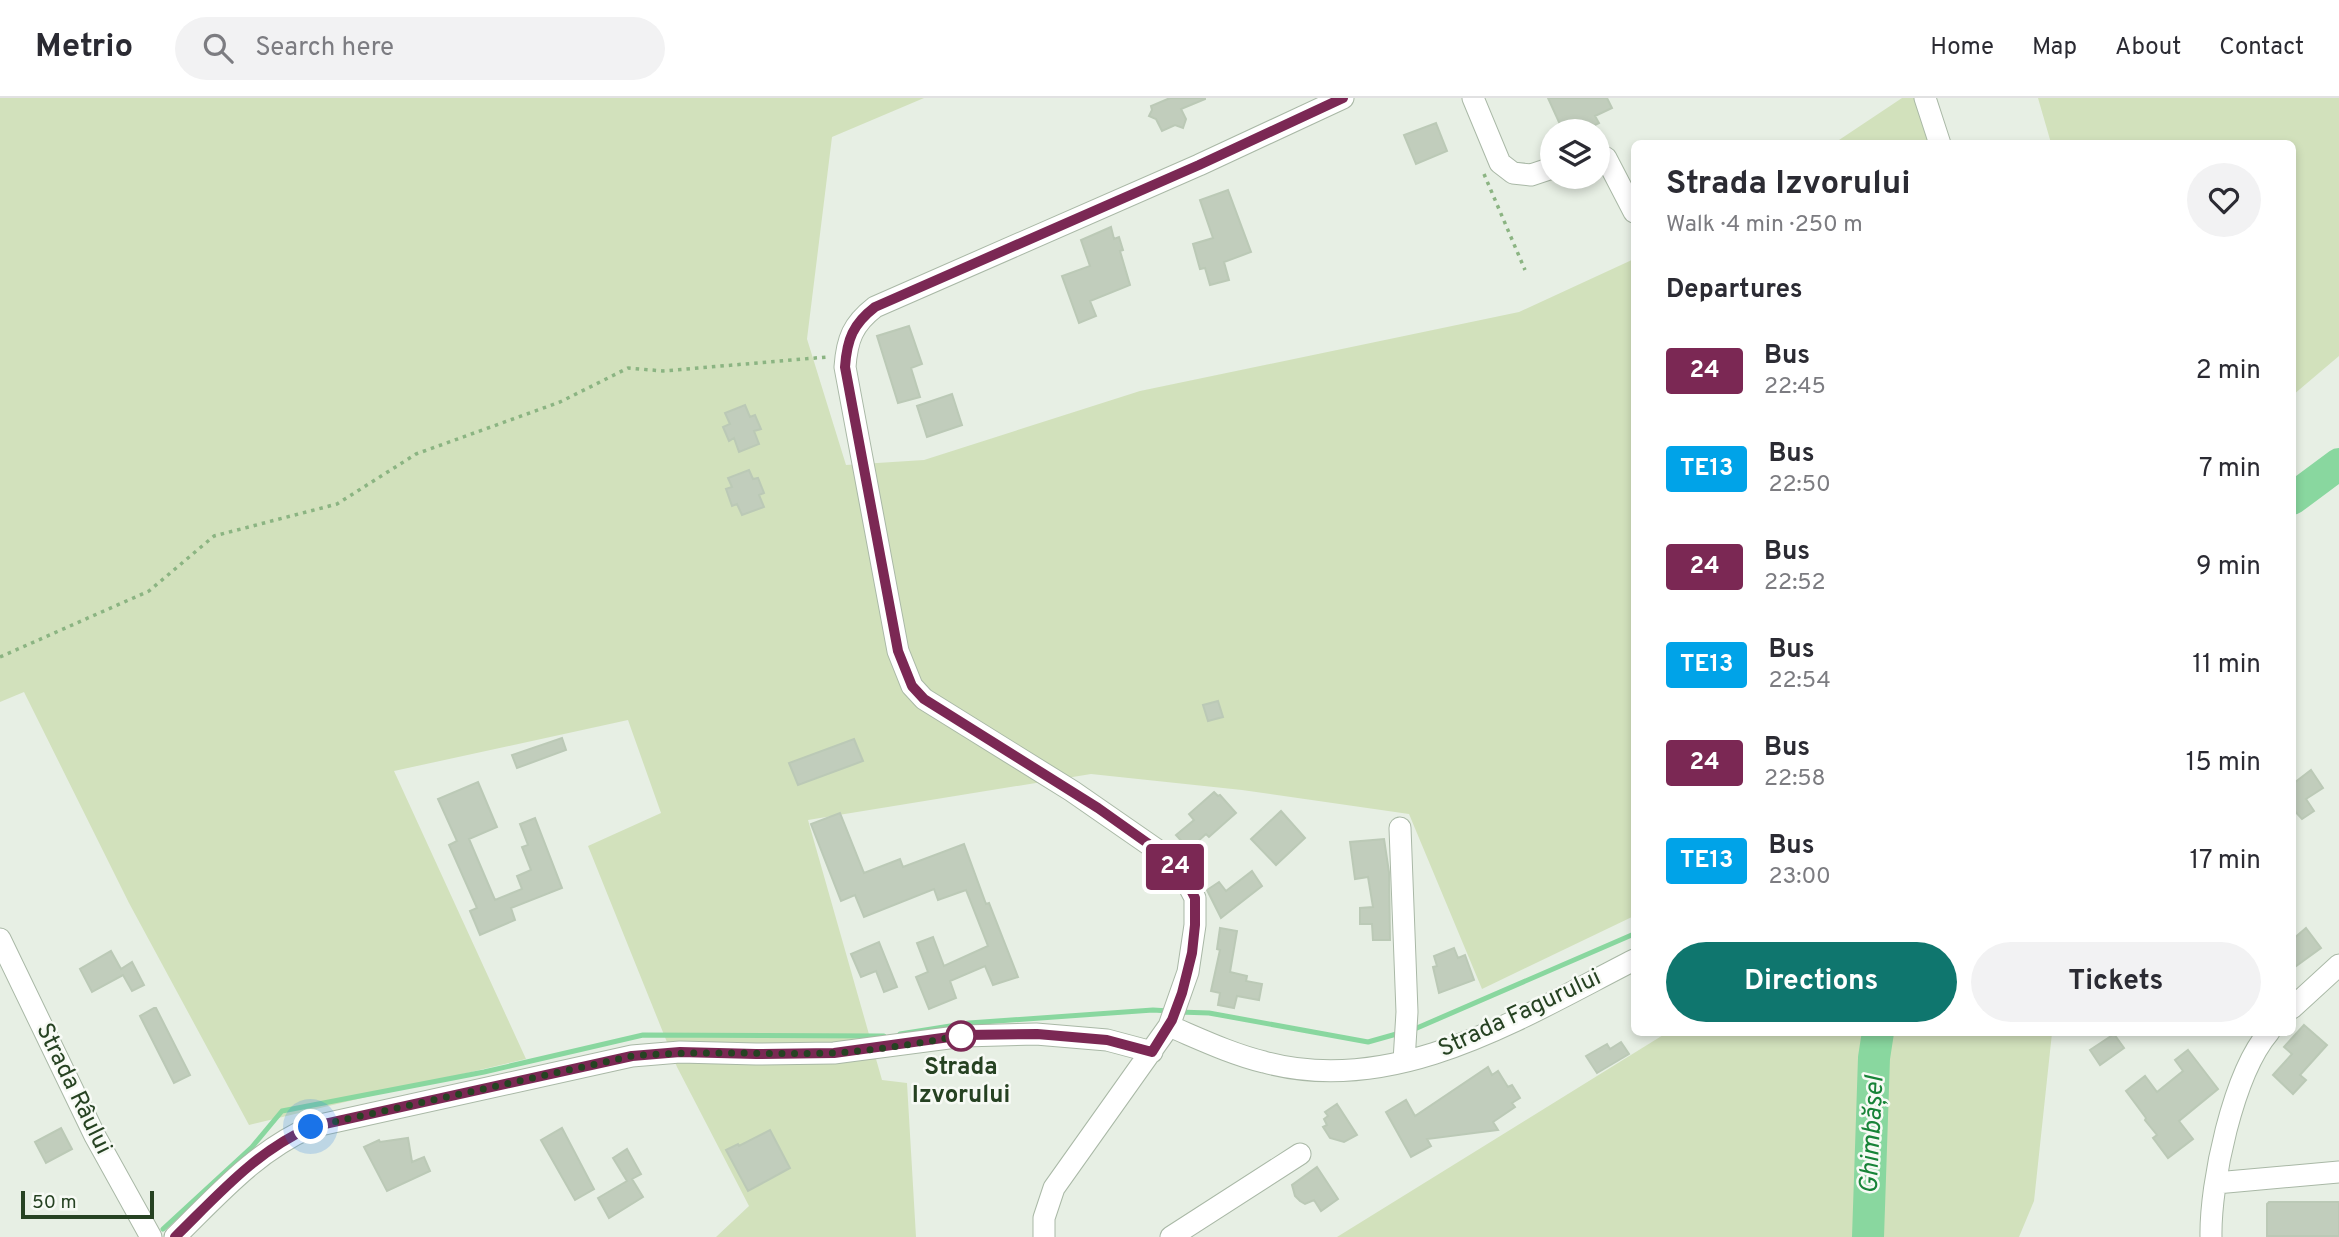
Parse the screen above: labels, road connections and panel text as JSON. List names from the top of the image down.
{
  "streets": {
    "street": ["Strada Fagurului", "Strada Râului"]
  },
  "water": ["Ghimbășel"],
  "places": ["Strada Izvorului"],
  "lines": ["bus line 24"],
  "scale_bar": "50 m",
  "page": {
    "header": "Metrio",
    "search": "Search here",
    "nav": [
      "Home",
      "Map",
      "About",
      "Contact"
    ],
    "on_map": "24",
    "heading": [
      ["Strada Izvorului", "Walk · 4 min · 250 m"],
      "Departures"
    ],
    "list": [
      {
        "mark": "24",
        "name": "Bus",
        "note": "22:45",
        "value": "2 min"
      },
      {
        "mark": "TE13",
        "name": "Bus",
        "note": "22:50",
        "value": "7 min"
      },
      {
        "mark": "24",
        "name": "Bus",
        "note": "22:52",
        "value": "9 min"
      },
      {
        "mark": "TE13",
        "name": "Bus",
        "note": "22:54",
        "value": "11 min"
      },
      {
        "mark": "24",
        "name": "Bus",
        "note": "22:58",
        "value": "15 min"
      },
      {
        "mark": "TE13",
        "name": "Bus",
        "note": "23:00",
        "value": "17 min"
      }
    ],
    "buttons": ["Directions", "Tickets"],
    "scale": "50 m"
  }
}
